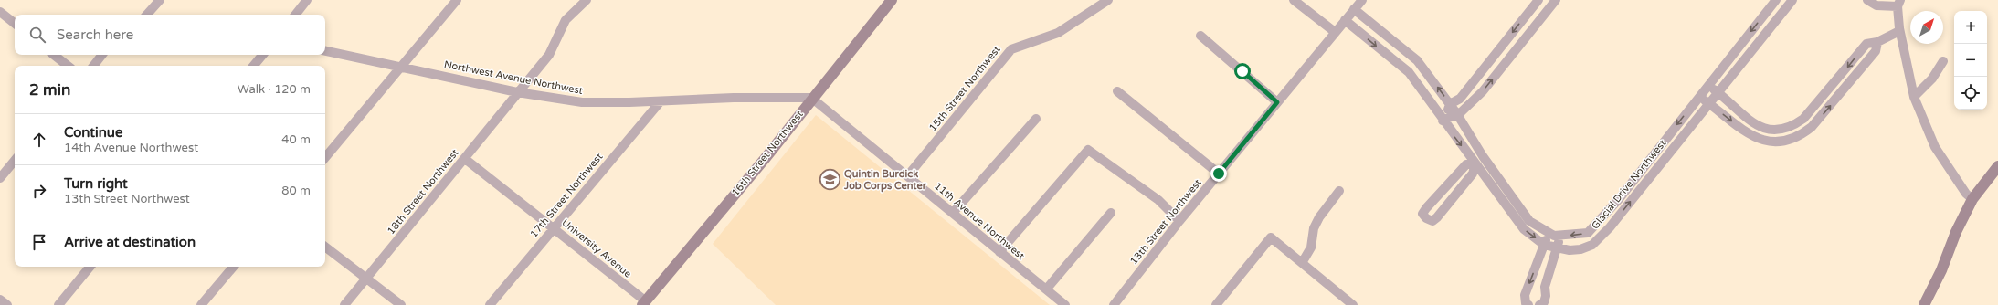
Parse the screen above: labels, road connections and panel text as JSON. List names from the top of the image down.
{
  "streets": {
    "street": [
      "Northwest Avenue Northwest",
      "15th Street Northwest",
      "16th Street Northwest",
      "Glacial Drive Northwest",
      "18th Street Northwest",
      "17th Street Northwest",
      "11th Avenue Northwest",
      "13th Street Northwest",
      "University Avenue"
    ]
  },
  "crossings": [
    ["Northwest Avenue Northwest", "16th Street Northwest"],
    ["Northwest Avenue Northwest", "18th Street Northwest"],
    ["Northwest Avenue Northwest", "17th Street Northwest"],
    ["Northwest Avenue Northwest", "11th Avenue Northwest"],
    ["15th Street Northwest", "11th Avenue Northwest"],
    ["16th Street Northwest", "11th Avenue Northwest"],
    ["16th Street Northwest", "University Avenue"],
    ["Glacial Drive Northwest", "13th Street Northwest"],
    ["18th Street Northwest", "University Avenue"],
    ["17th Street Northwest", "University Avenue"]
  ],
  "places": {
    "school or university": ["Quintin Burdick Job Corps Center"]
  },
  "north": "top right",
  "page": {
    "map_buttons": ["+", "−"],
    "search": "Search here",
    "heading": ["2 min", "Walk · 120 m"],
    "list": [
      ["Continue", "14th Avenue Northwest", "40 m"],
      ["Turn right", "13th Street Northwest", "80 m"],
      "Arrive at destination"
    ]
  }
}
